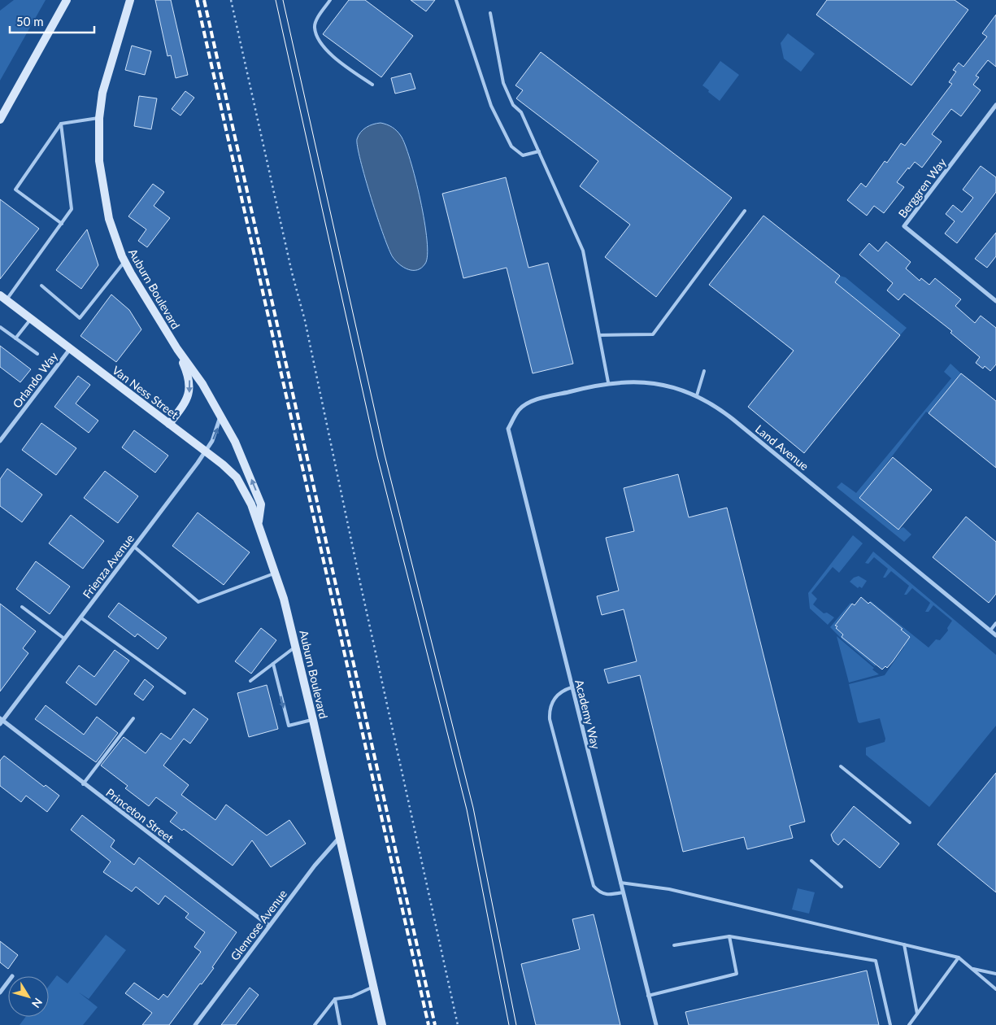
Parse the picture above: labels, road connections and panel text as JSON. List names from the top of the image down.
{
  "streets": {
    "street": [
      "Berggren Way",
      "Auburn Boulevard",
      "Orlando Way",
      "Van Ness Street",
      "Land Avenue",
      "Frienza Avenue",
      "Academy Way",
      "Princeton Street",
      "Glenrose Avenue"
    ]
  },
  "crossings": [
    ["Auburn Boulevard", "Van Ness Street"],
    ["Auburn Boulevard", "Frienza Avenue"],
    ["Auburn Boulevard", "Glenrose Avenue"],
    ["Orlando Way", "Van Ness Street"],
    ["Van Ness Street", "Frienza Avenue"],
    ["Land Avenue", "Academy Way"],
    ["Frienza Avenue", "Princeton Street"],
    ["Princeton Street", "Glenrose Avenue"]
  ],
  "scale_bar": "50 m",
  "north": "bottom right"
}
